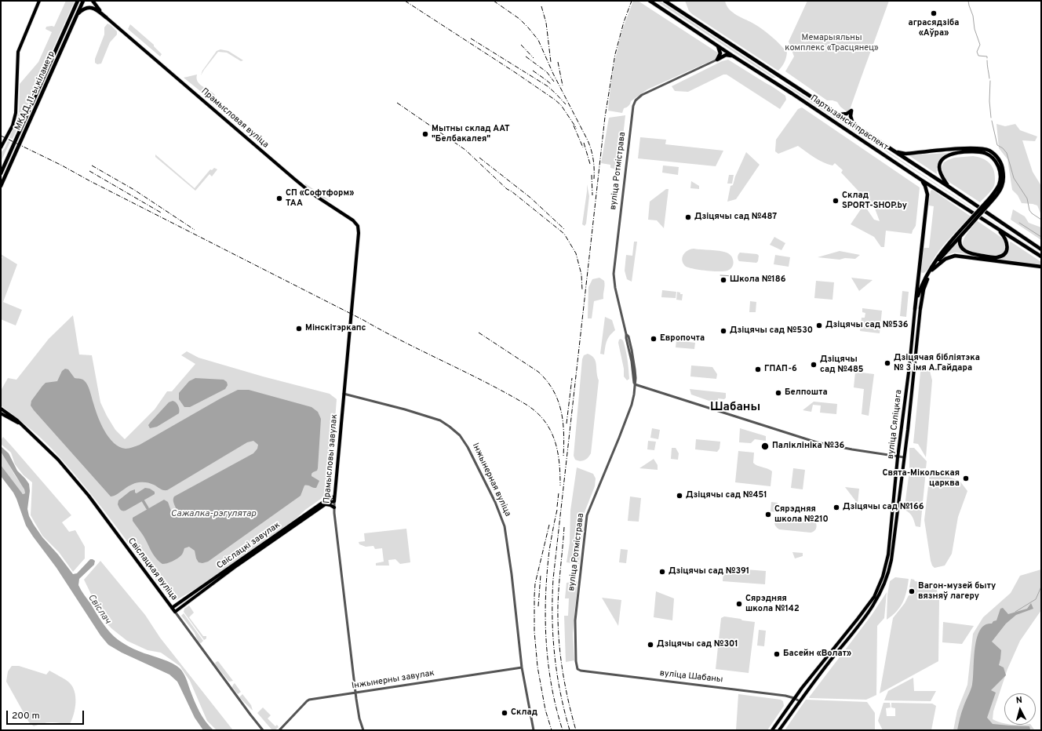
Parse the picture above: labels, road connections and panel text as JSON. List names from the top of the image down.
{
  "streets": {
    "highway": ["МКАД, 11-ы кіламетр", "Партызанскі праспект"],
    "main road": [
      "Прамысловая вуліца",
      "вуліца Сяліцкага",
      "Прамысловы завулак",
      "Свіслацкі завулак",
      "Свіслацкая вуліца"
    ],
    "street": [
      "вуліца Ротмістрава",
      "Інжынерная вуліца",
      "вуліца Шабаны",
      "Інжынерны завулак"
    ]
  },
  "crossings": [
    ["Прамысловая вуліца", "Прамысловы завулак"],
    ["вуліца Ротмістрава", "вуліца Шабаны"],
    ["вуліца Сяліцкага", "вуліца Шабаны"],
    ["Прамысловы завулак", "Інжынерная вуліца"],
    ["Прамысловы завулак", "Свіслацкі завулак"],
    ["Прамысловы завулак", "Інжынерны завулак"],
    ["Інжынерная вуліца", "Інжынерны завулак"],
    ["Свіслацкі завулак", "Свіслацкая вуліца"]
  ],
  "districts": ["Шабаны"],
  "water": ["Сажалка-рэгулятар", "Свіслач"],
  "parks": ["Мемарыяльны комплекс «Трасцянец»"],
  "places": [
    "аграсядзіба «Аўра»",
    "Мытны склад ААТ \"Белбакалея\"",
    "СП «Софтформ» ТАА",
    "Склад SPORT-SHOP.by",
    "Дзіцячы сад №487",
    "Школа №186",
    "Дзіцячы сад №536",
    "Мінскітэркапс",
    "Дзіцячы сад №530",
    "Европочта",
    "Дзіцячая бібліятэка № 3 імя А.Гайдара",
    "Дзіцячы сад №485",
    "ГПАП-6",
    "Белпошта",
    "Паліклініка №36",
    "Свята-Мікольская царква",
    "Дзіцячы сад №451",
    "Дзіцячы сад №166",
    "Сярэдняя школа №210",
    "Дзіцячы сад №391",
    "Вагон-музей быту вязняў лагеру",
    "Сярэдняя школа №142",
    "Дзіцячы сад №301",
    "Басейн «Волат»",
    "Склад"
  ],
  "scale_bar": "200 m",
  "north": "top"
}
